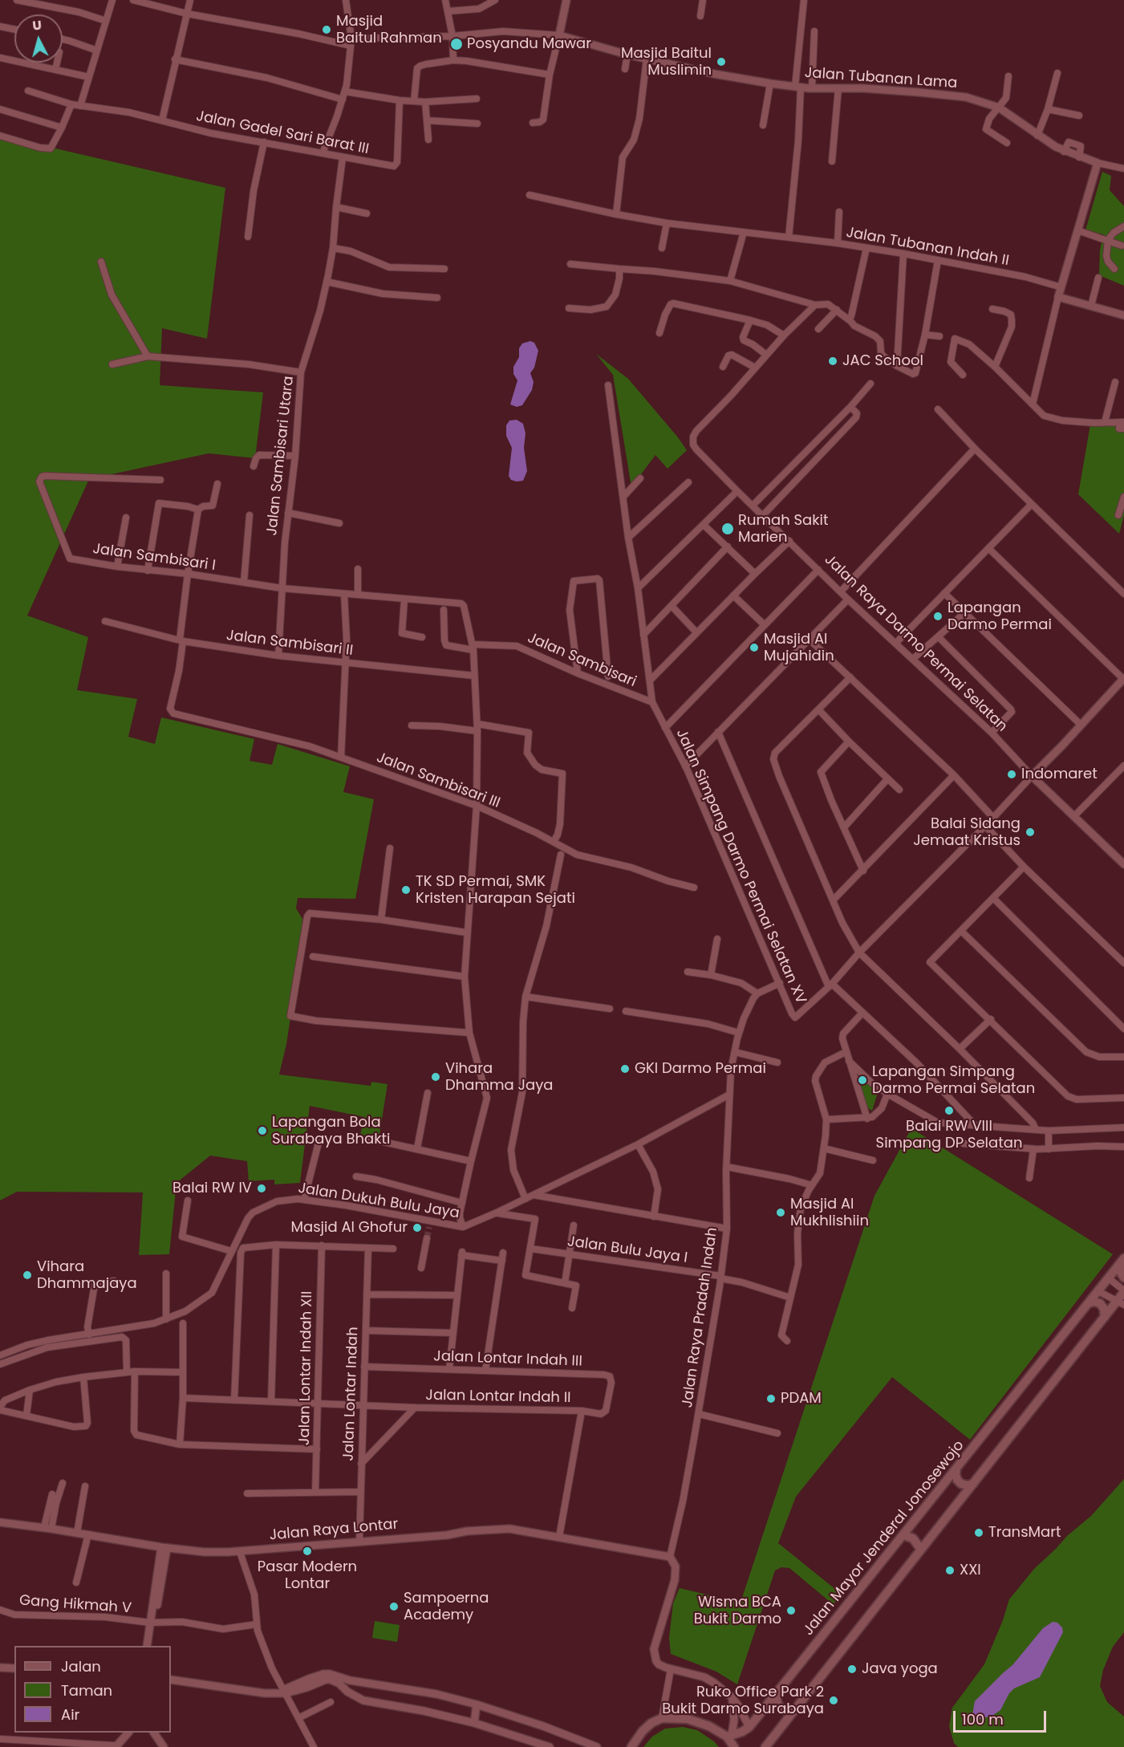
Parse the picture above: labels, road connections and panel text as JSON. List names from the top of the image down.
{
  "streets": {
    "main road": ["Jalan Mayor Jenderal Jonosewojo"],
    "street": [
      "Jalan Tubanan Lama",
      "Jalan Gadel Sari Barat III",
      "Jalan Tubanan Indah II",
      "Jalan Sambisari Utara",
      "Jalan Sambisari I",
      "Jalan Sambisari II",
      "Jalan Raya Darmo Permai Selatan",
      "Jalan Sambisari",
      "Jalan Sambisari III",
      "Jalan Simpang Darmo Permai Selatan XV",
      "Jalan Dukuh Bulu Jaya",
      "Jalan Bulu Jaya I",
      "Jalan Raya Pradah Indah",
      "Jalan Lontar Indah III",
      "Jalan Lontar Indah XII",
      "Jalan Lontar Indah",
      "Jalan Lontar Indah II",
      "Jalan Raya Lontar",
      "Gang Hikmah V"
    ]
  },
  "crossings": [
    ["Jalan Gadel Sari Barat III", "Jalan Sambisari Utara"],
    ["Jalan Sambisari Utara", "Jalan Sambisari I"],
    ["Jalan Sambisari Utara", "Jalan Sambisari II"],
    ["Jalan Sambisari I", "Jalan Sambisari"],
    ["Jalan Sambisari II", "Jalan Sambisari III"],
    ["Jalan Sambisari", "Jalan Simpang Darmo Permai Selatan XV"],
    ["Jalan Dukuh Bulu Jaya", "Jalan Raya Pradah Indah"],
    ["Jalan Bulu Jaya I", "Jalan Raya Pradah Indah"],
    ["Jalan Raya Pradah Indah", "Jalan Raya Lontar"],
    ["Jalan Lontar Indah III", "Jalan Lontar Indah"],
    ["Jalan Lontar Indah III", "Jalan Lontar Indah II"],
    ["Jalan Lontar Indah XII", "Jalan Lontar Indah II"],
    ["Jalan Lontar Indah", "Jalan Lontar Indah II"],
    ["Jalan Lontar Indah", "Jalan Raya Lontar"],
    ["Jalan Lontar Indah II", "Jalan Raya Lontar"]
  ],
  "places": [
    "Masjid Baitul Rahman",
    "Posyandu Mawar",
    "Masjid Baitul Muslimin",
    "JAC School",
    "Rumah Sakit Marien",
    "Lapangan Darmo Permai",
    "Masjid Al Mujahidin",
    "Indomaret",
    "Balai Sidang Jemaat Kristus",
    "TK SD Permai, SMK Kristen Harapan Sejati",
    "GKI Darmo Permai",
    "Vihara Dhamma Jaya",
    "Lapangan Simpang Darmo Permai Selatan",
    "Balai RW VIII Simpang DP Selatan",
    "Lapangan Bola Surabaya Bhakti",
    "Balai RW IV",
    "Masjid Al Mukhlishiin",
    "Masjid Al Ghofur",
    "Vihara Dhammajaya",
    "PDAM",
    "TransMart",
    "Pasar Modern Lontar",
    "XXI",
    "Sampoerna Academy",
    "Wisma BCA Bukit Darmo",
    "Java yoga",
    "Ruko Office Park 2 Bukit Darmo Surabaya"
  ],
  "legend": ["Jalan", "Taman", "Air"],
  "scale_bar": "100 m",
  "north": "top"
}
